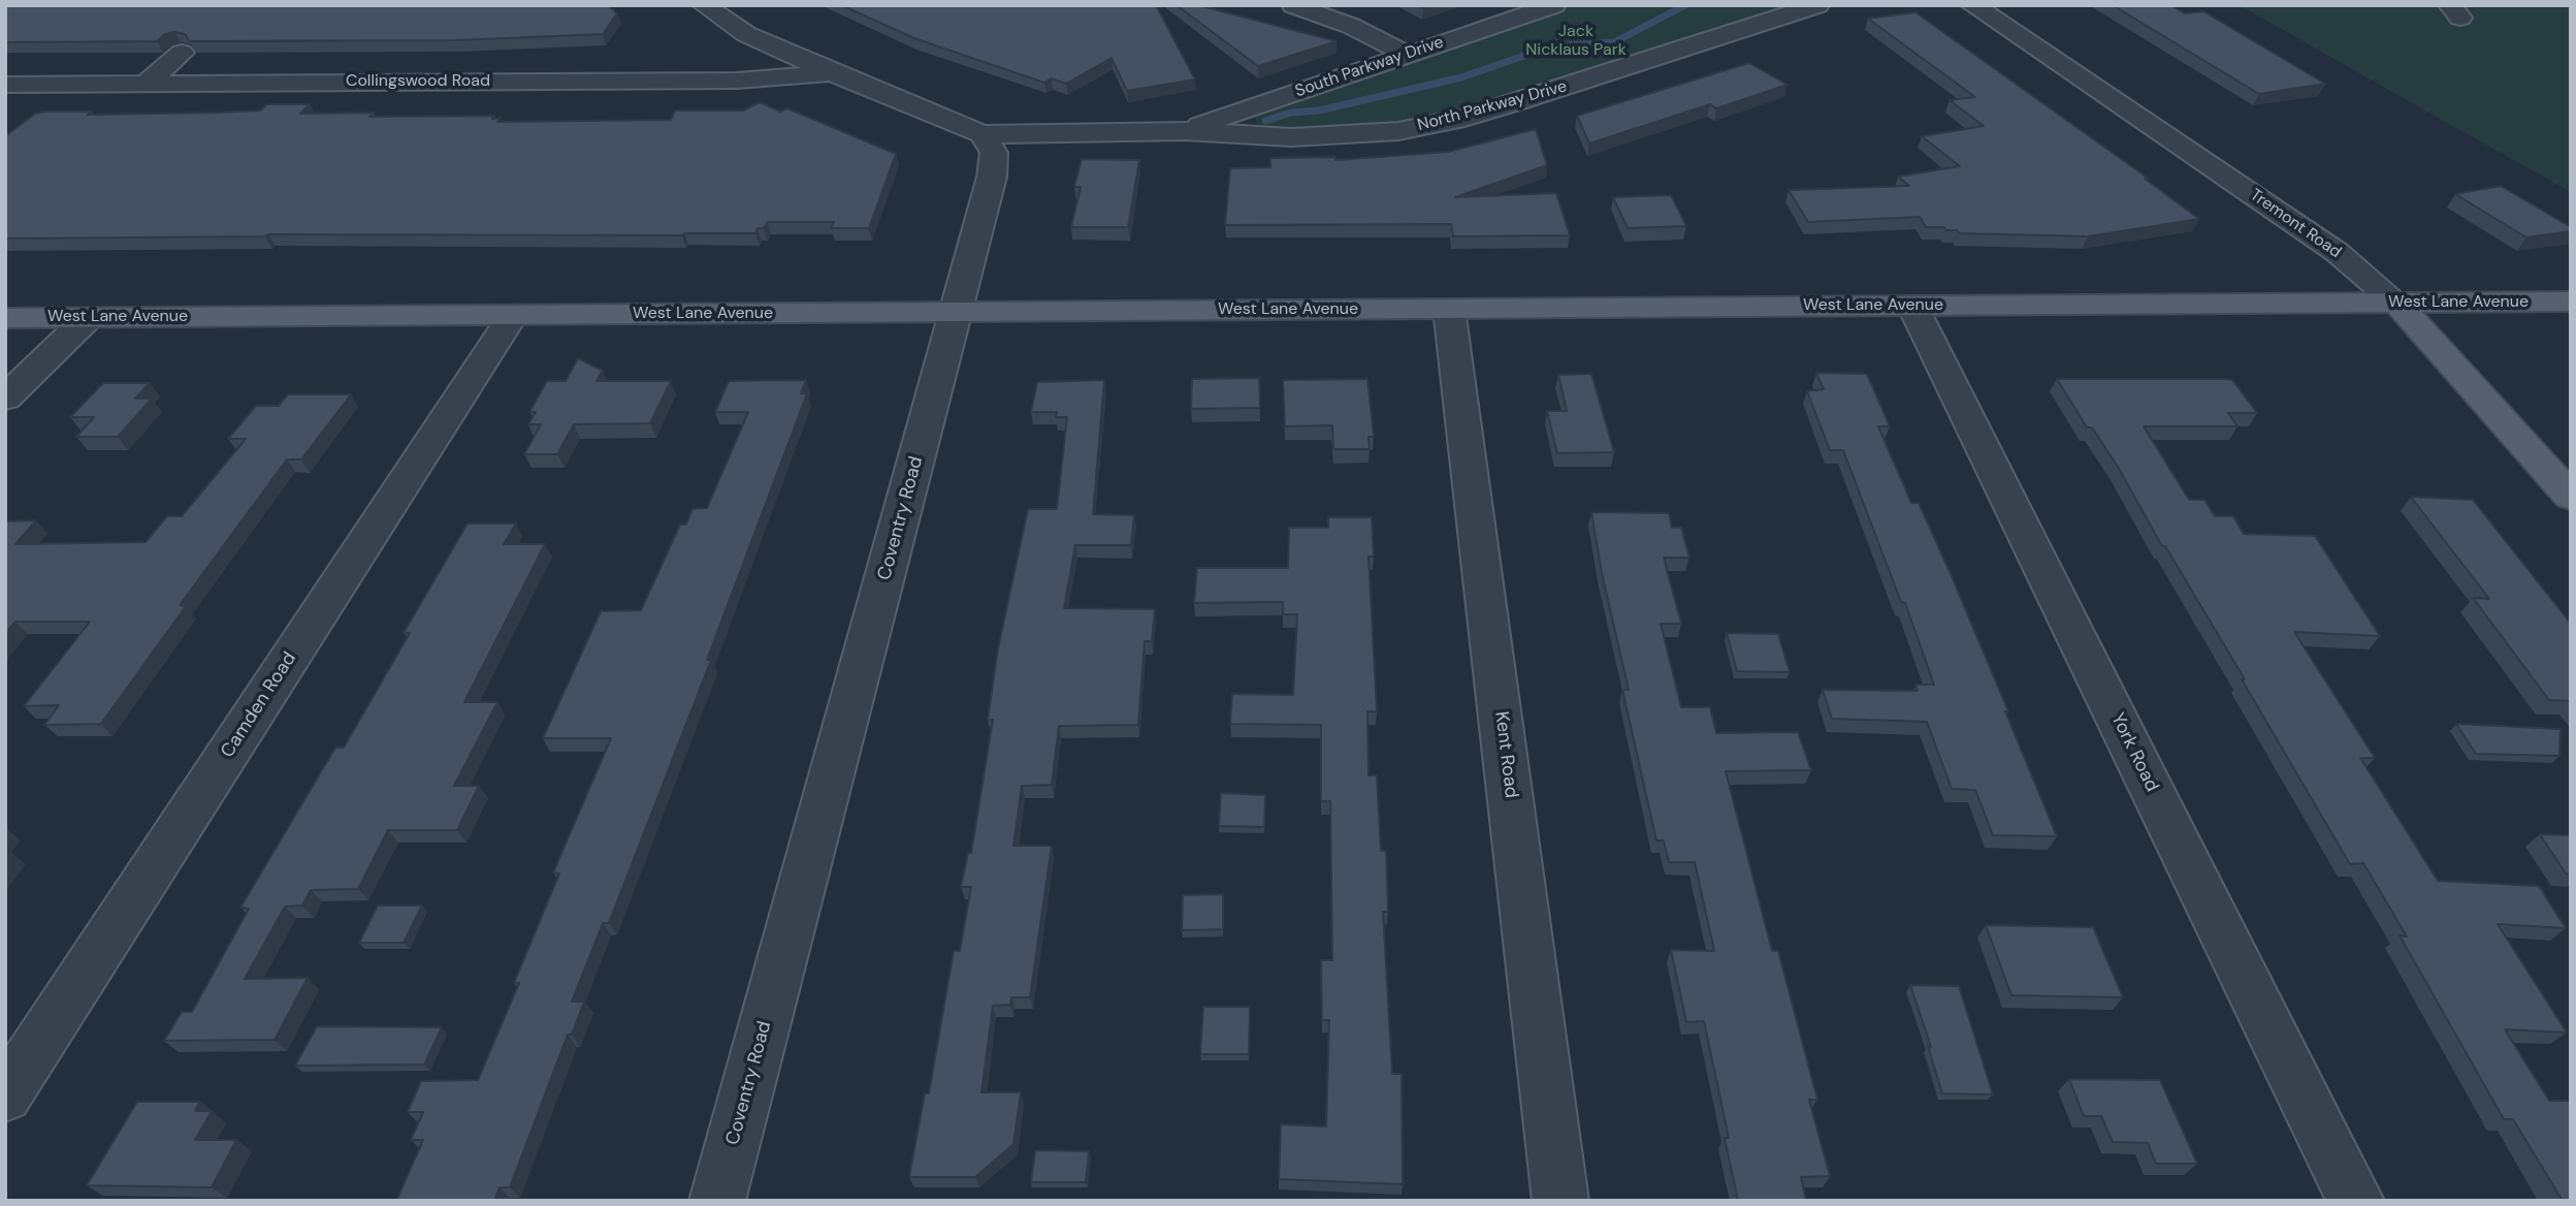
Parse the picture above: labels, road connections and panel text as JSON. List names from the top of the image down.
{
  "streets": {
    "main road": ["Tremont Road", "West Lane Avenue"],
    "street": [
      "South Parkway Drive",
      "Collingswood Road",
      "North Parkway Drive",
      "Coventry Road",
      "Camden Road",
      "York Road",
      "Kent Road"
    ]
  },
  "crossings": [
    ["South Parkway Drive", "North Parkway Drive"],
    ["North Parkway Drive", "Coventry Road"],
    ["Tremont Road", "West Lane Avenue"],
    ["West Lane Avenue", "Coventry Road"],
    ["West Lane Avenue", "Camden Road"],
    ["West Lane Avenue", "York Road"],
    ["West Lane Avenue", "Kent Road"]
  ],
  "parks": ["Jack Nicklaus Park"]
}
